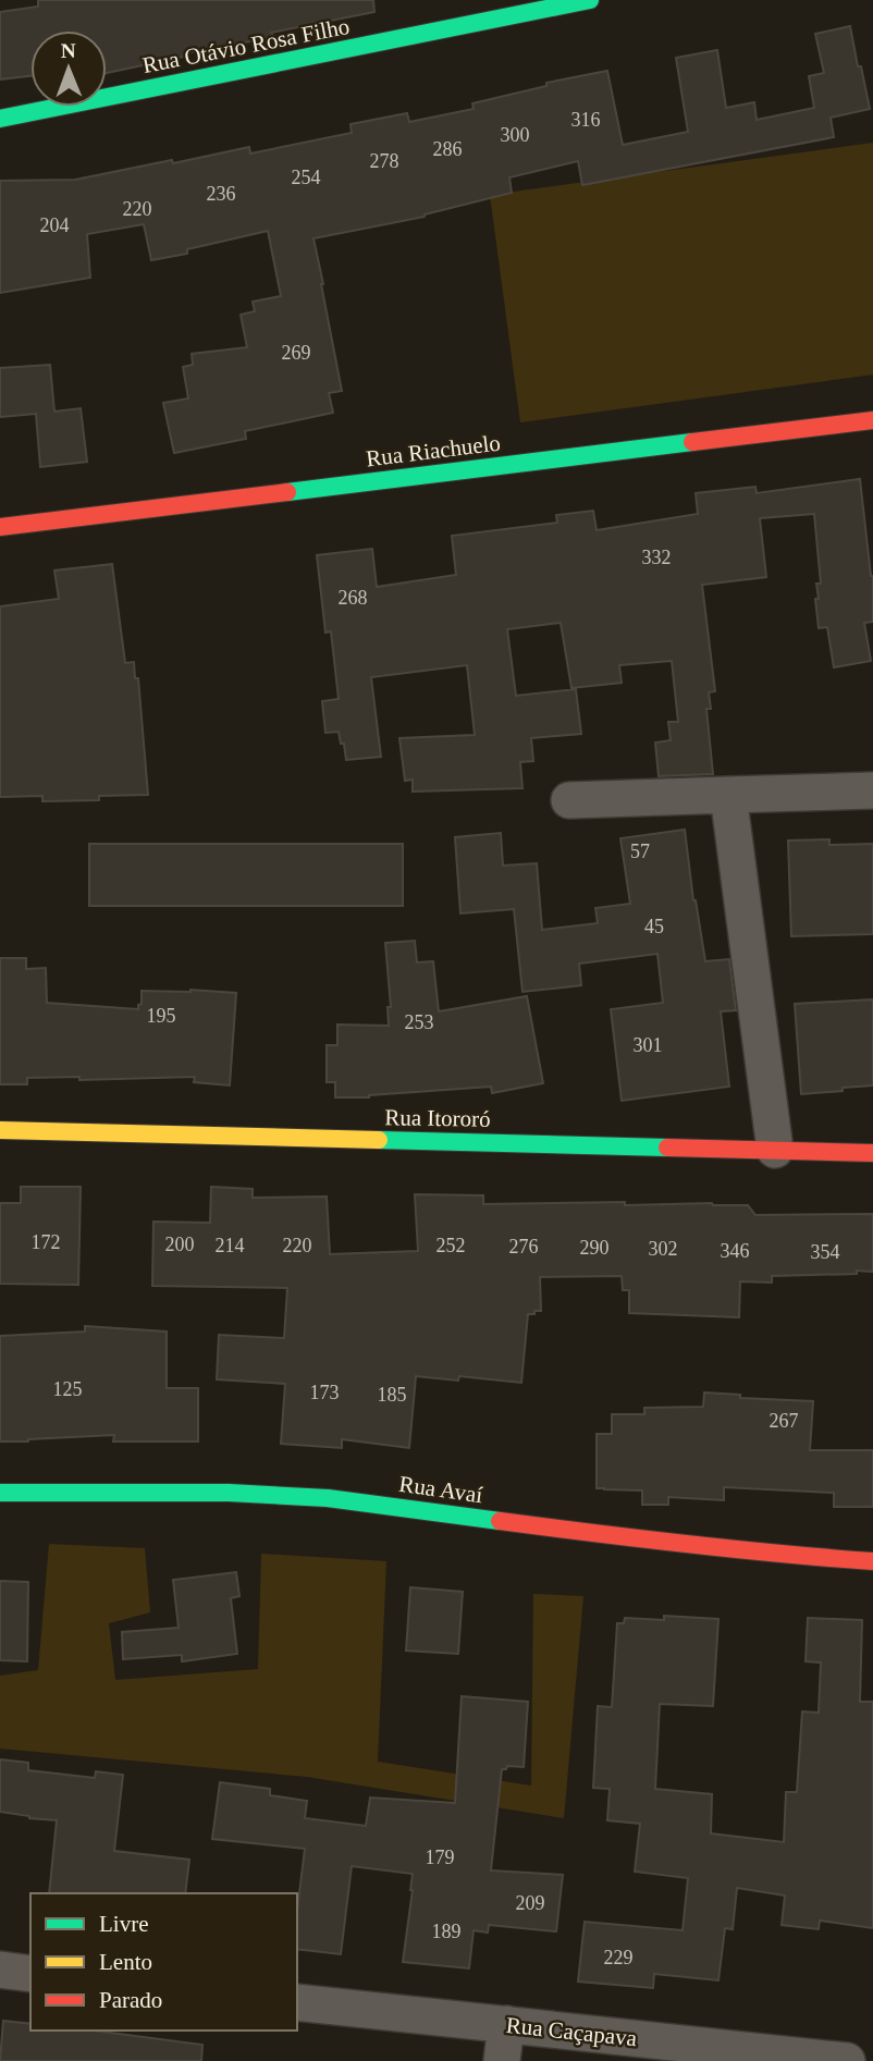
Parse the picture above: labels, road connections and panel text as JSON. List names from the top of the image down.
{
  "streets": {
    "street": [
      "Rua Otávio Rosa Filho",
      "Rua Riachuelo",
      "Rua Itororó",
      "Rua Avaí",
      "Rua Caçapava"
    ]
  },
  "house_numbers": [
    "316",
    "300",
    "286",
    "278",
    "254",
    "236",
    "220",
    "204",
    "269",
    "332",
    "268",
    "57",
    "45",
    "195",
    "253",
    "301",
    "172",
    "200",
    "214",
    "220",
    "252",
    "276",
    "290",
    "302",
    "346",
    "354",
    "125",
    "173",
    "185",
    "267",
    "179",
    "209",
    "189",
    "229"
  ],
  "legend": ["Livre", "Lento", "Parado"],
  "north": "top"
}
